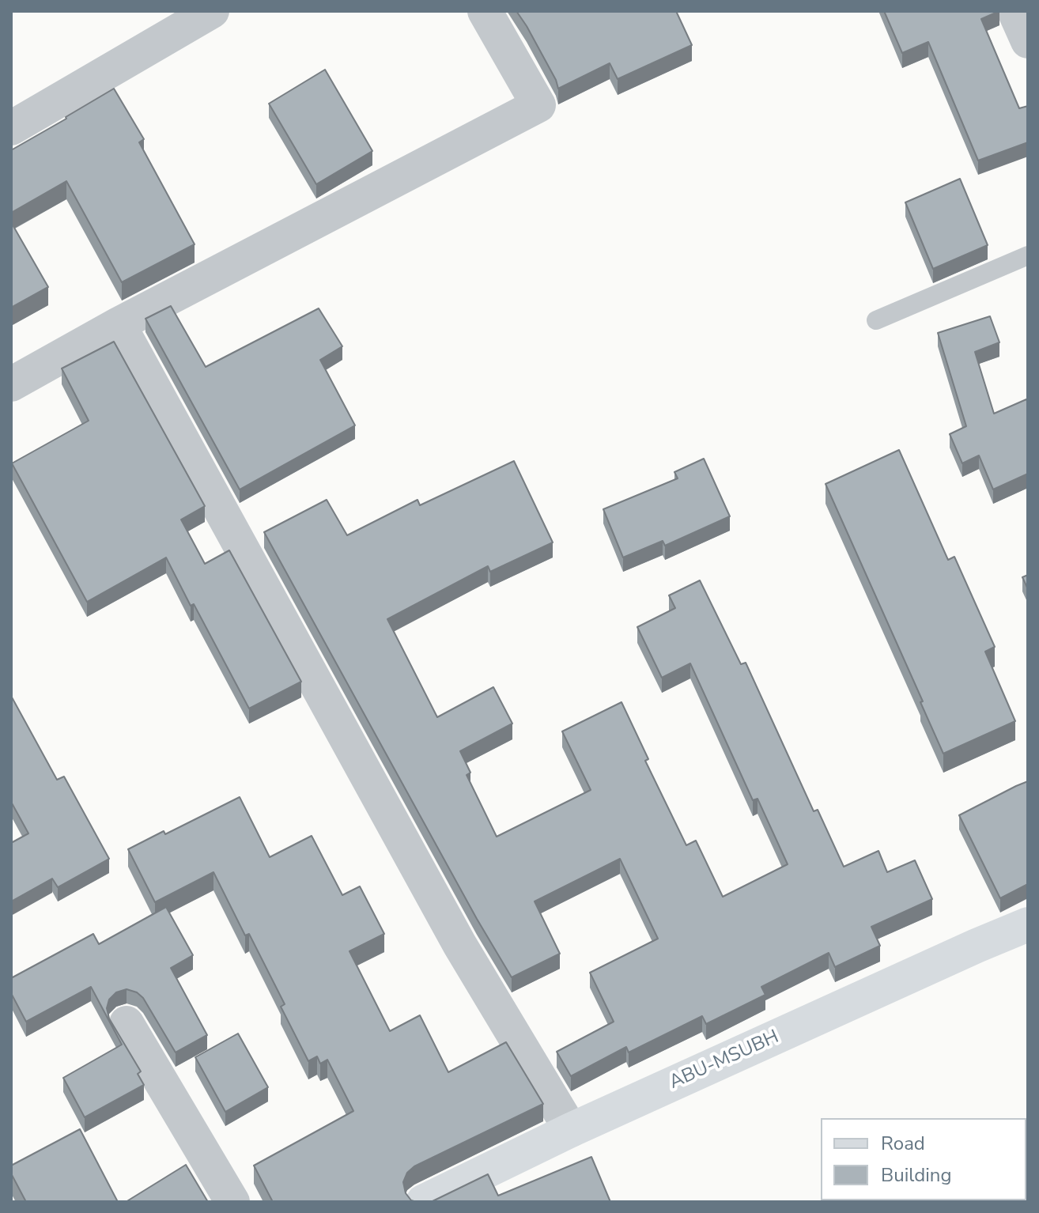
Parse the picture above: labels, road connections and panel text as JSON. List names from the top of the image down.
{
  "streets": {
    "street": ["ABU-MSUBH"]
  },
  "legend": ["Road", "Building"]
}
